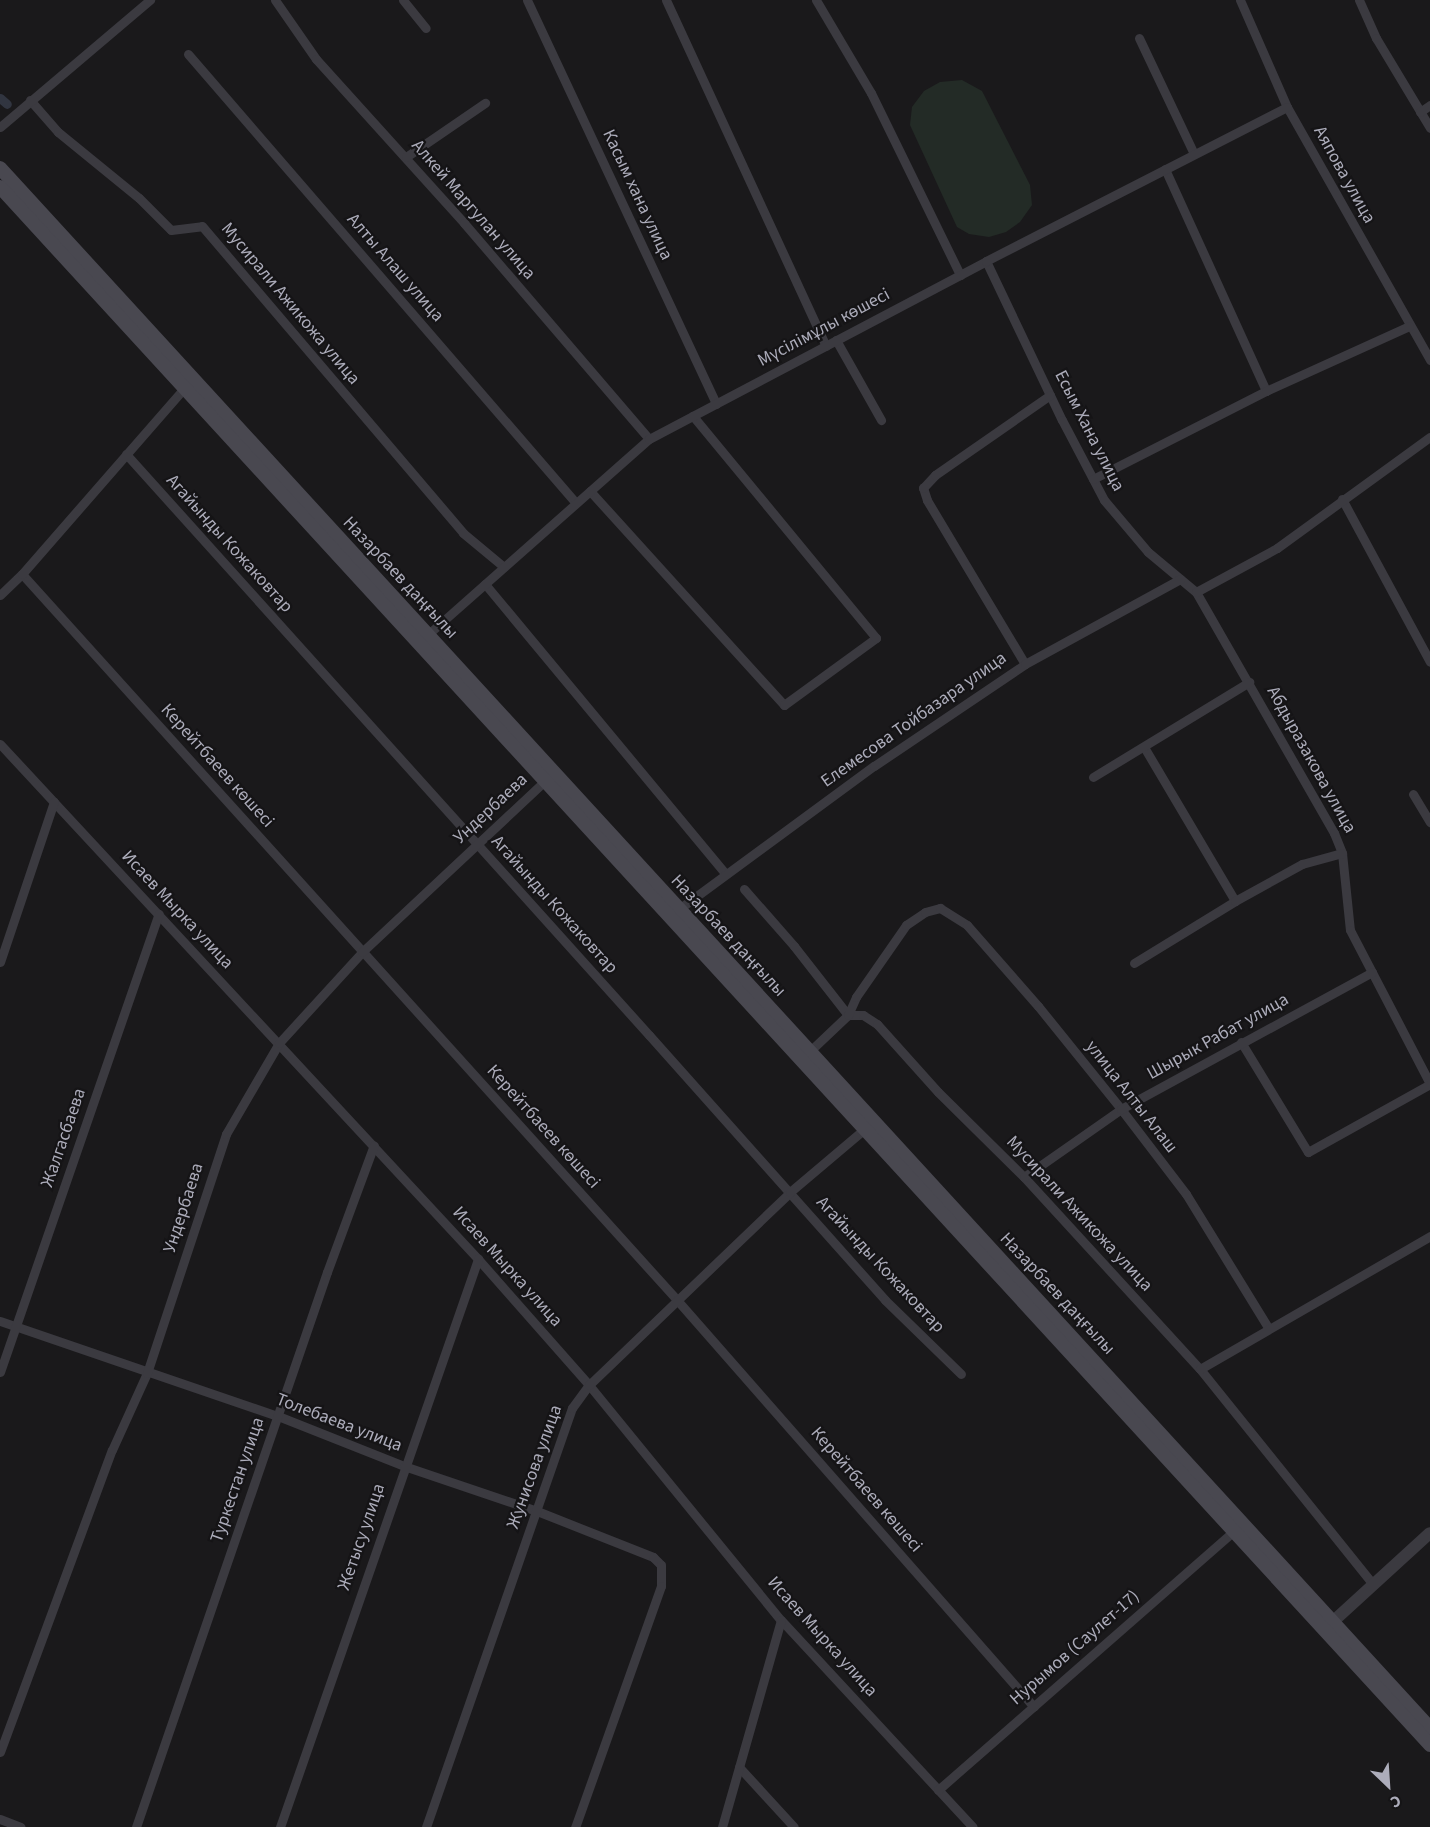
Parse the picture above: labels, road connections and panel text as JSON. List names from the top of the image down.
{
  "streets": {
    "main road": ["Назарбаев даңғылы"],
    "street": [
      "Аяпова улица",
      "Касым хана улица",
      "Алкей Маргулан улица",
      "Алты Алаш улица",
      "Мусирали Ажикожа улица",
      "Мүсілімұлы көшесі",
      "Есым Хана улица",
      "Агайынды Кожаковтар",
      "Елемесова Тойбазара улица",
      "Абдыразакова улица",
      "Керейтбаеев көшесі",
      "Ундербаева",
      "Исаев Мырка улица",
      "Шырык Рабат улица",
      "улица Алты Алаш",
      "Жалгасбаева",
      "Толебаева улица",
      "Жунисова улица",
      "Туркестан улица",
      "Жетысу улица",
      "Нурымов (Саулет-17)"
    ]
  },
  "crossings": [
    ["Аяпова улица", "Мүсілімұлы көшесі"],
    ["Касым хана улица", "Мүсілімұлы көшесі"],
    ["Алкей Маргулан улица", "Мүсілімұлы көшесі"],
    ["Алты Алаш улица", "Мүсілімұлы көшесі"],
    ["Мусирали Ажикожа улица", "Мүсілімұлы көшесі"],
    ["Мусирали Ажикожа улица", "Шырык Рабат улица"],
    ["Мусирали Ажикожа улица", "улица Алты Алаш"],
    ["Мүсілімұлы көшесі", "Есым Хана улица"],
    ["Мүсілімұлы көшесі", "Назарбаев даңғылы"],
    ["Есым Хана улица", "Елемесова Тойбазара улица"],
    ["Есым Хана улица", "Абдыразакова улица"],
    ["Агайынды Кожаковтар", "Ундербаева"],
    ["Агайынды Кожаковтар", "Жунисова улица"],
    ["Назарбаев даңғылы", "Елемесова Тойбазара улица"],
    ["Назарбаев даңғылы", "Ундербаева"],
    ["Назарбаев даңғылы", "Жунисова улица"],
    ["Назарбаев даңғылы", "Нурымов (Саулет-17)"],
    ["Абдыразакова улица", "Шырык Рабат улица"],
    ["Керейтбаеев көшесі", "Ундербаева"],
    ["Керейтбаеев көшесі", "Жунисова улица"],
    ["Керейтбаеев көшесі", "Нурымов (Саулет-17)"],
    ["Ундербаева", "Исаев Мырка улица"],
    ["Ундербаева", "Толебаева улица"],
    ["Исаев Мырка улица", "Жалгасбаева"],
    ["Исаев Мырка улица", "Жунисова улица"],
    ["Исаев Мырка улица", "Туркестан улица"],
    ["Исаев Мырка улица", "Жетысу улица"],
    ["Исаев Мырка улица", "Нурымов (Саулет-17)"],
    ["Шырык Рабат улица", "улица Алты Алаш"],
    ["Жалгасбаева", "Толебаева улица"],
    ["Толебаева улица", "Жунисова улица"],
    ["Толебаева улица", "Туркестан улица"],
    ["Толебаева улица", "Жетысу улица"]
  ],
  "north": "bottom right"
}
